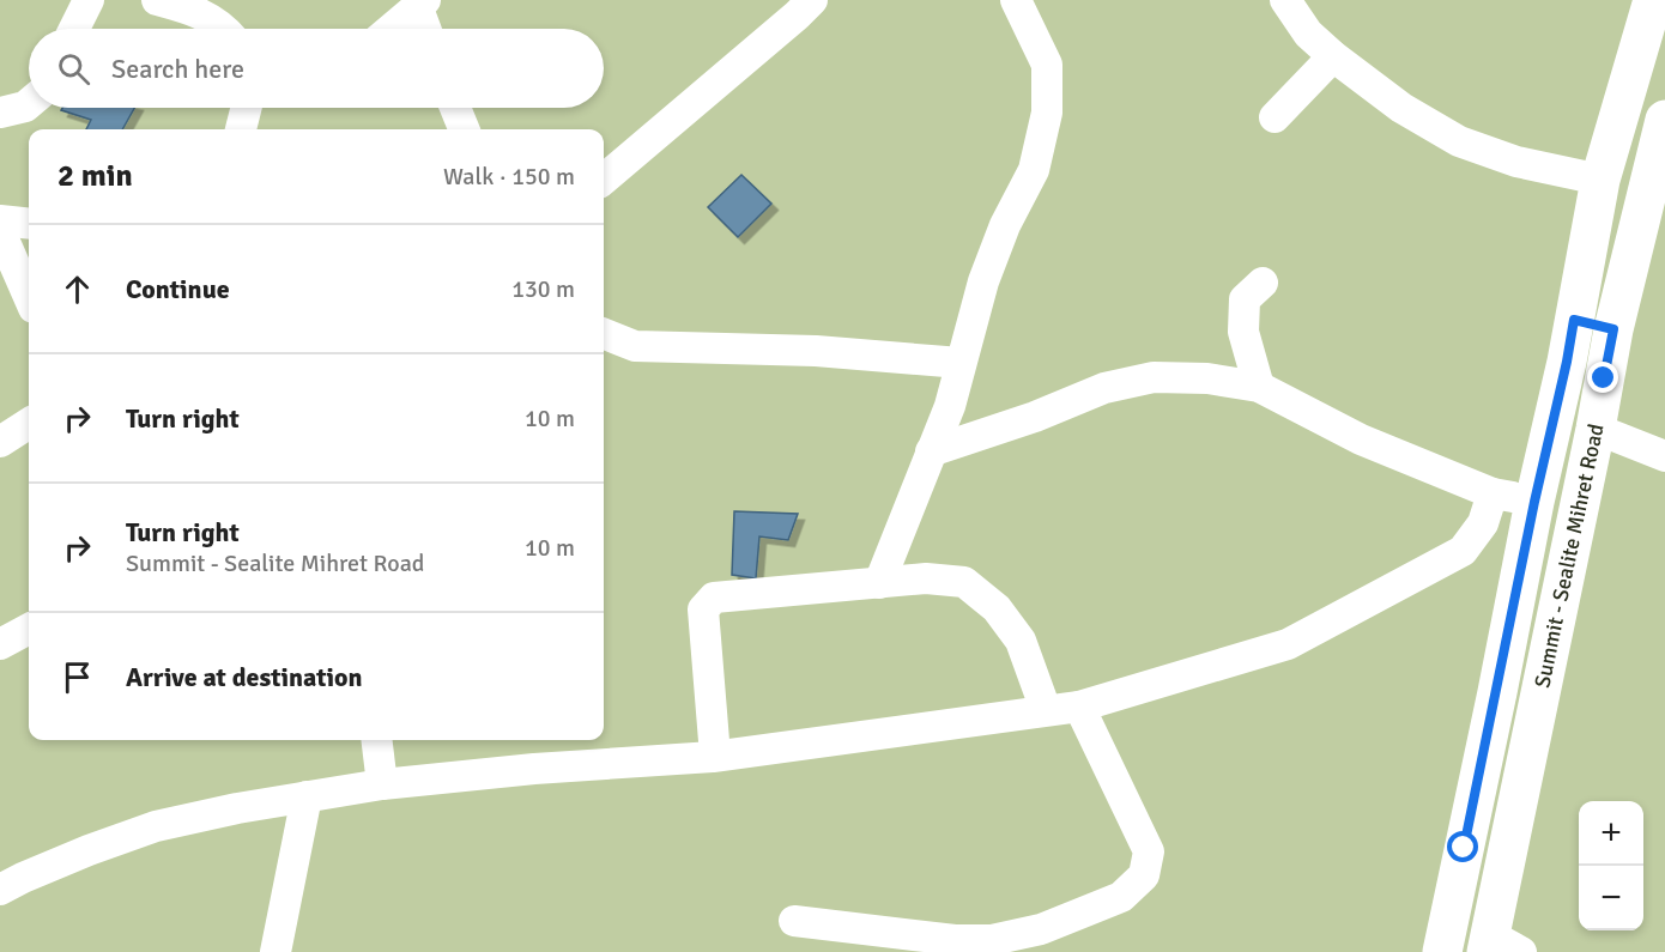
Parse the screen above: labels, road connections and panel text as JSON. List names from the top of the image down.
{
  "streets": {
    "main road": ["Summit - Sealite Mihret Road"]
  },
  "page": {
    "search": "Search here",
    "heading": ["2 min", "Walk · 150 m"],
    "list": [
      ["Continue", "130 m"],
      ["Turn right", "10 m"],
      ["Turn right", "Summit - Sealite Mihret Road", "10 m"],
      "Arrive at destination"
    ],
    "map_buttons": ["+", "−"]
  }
}
